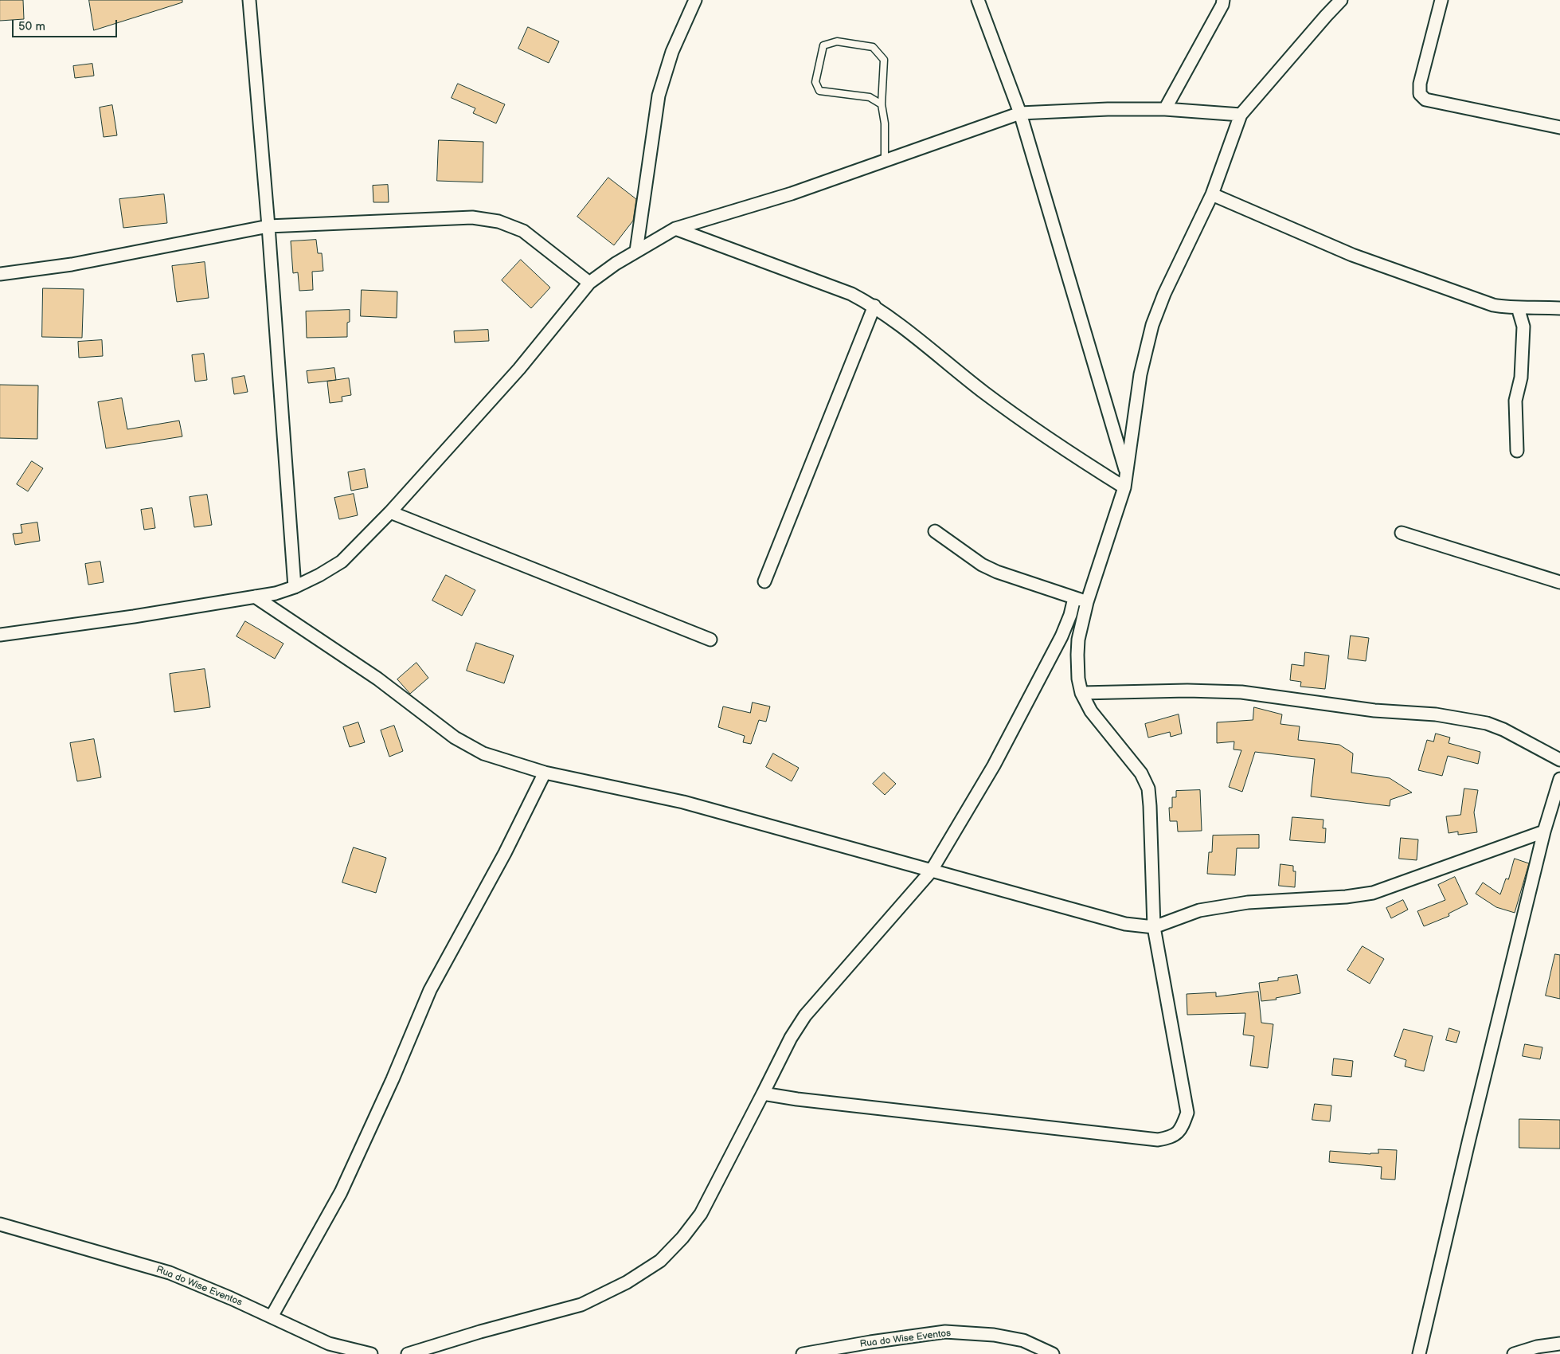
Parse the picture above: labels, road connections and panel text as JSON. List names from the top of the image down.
{
  "streets": {
    "street": ["Rua do Wise Eventos"]
  },
  "scale_bar": "50 m"
}
